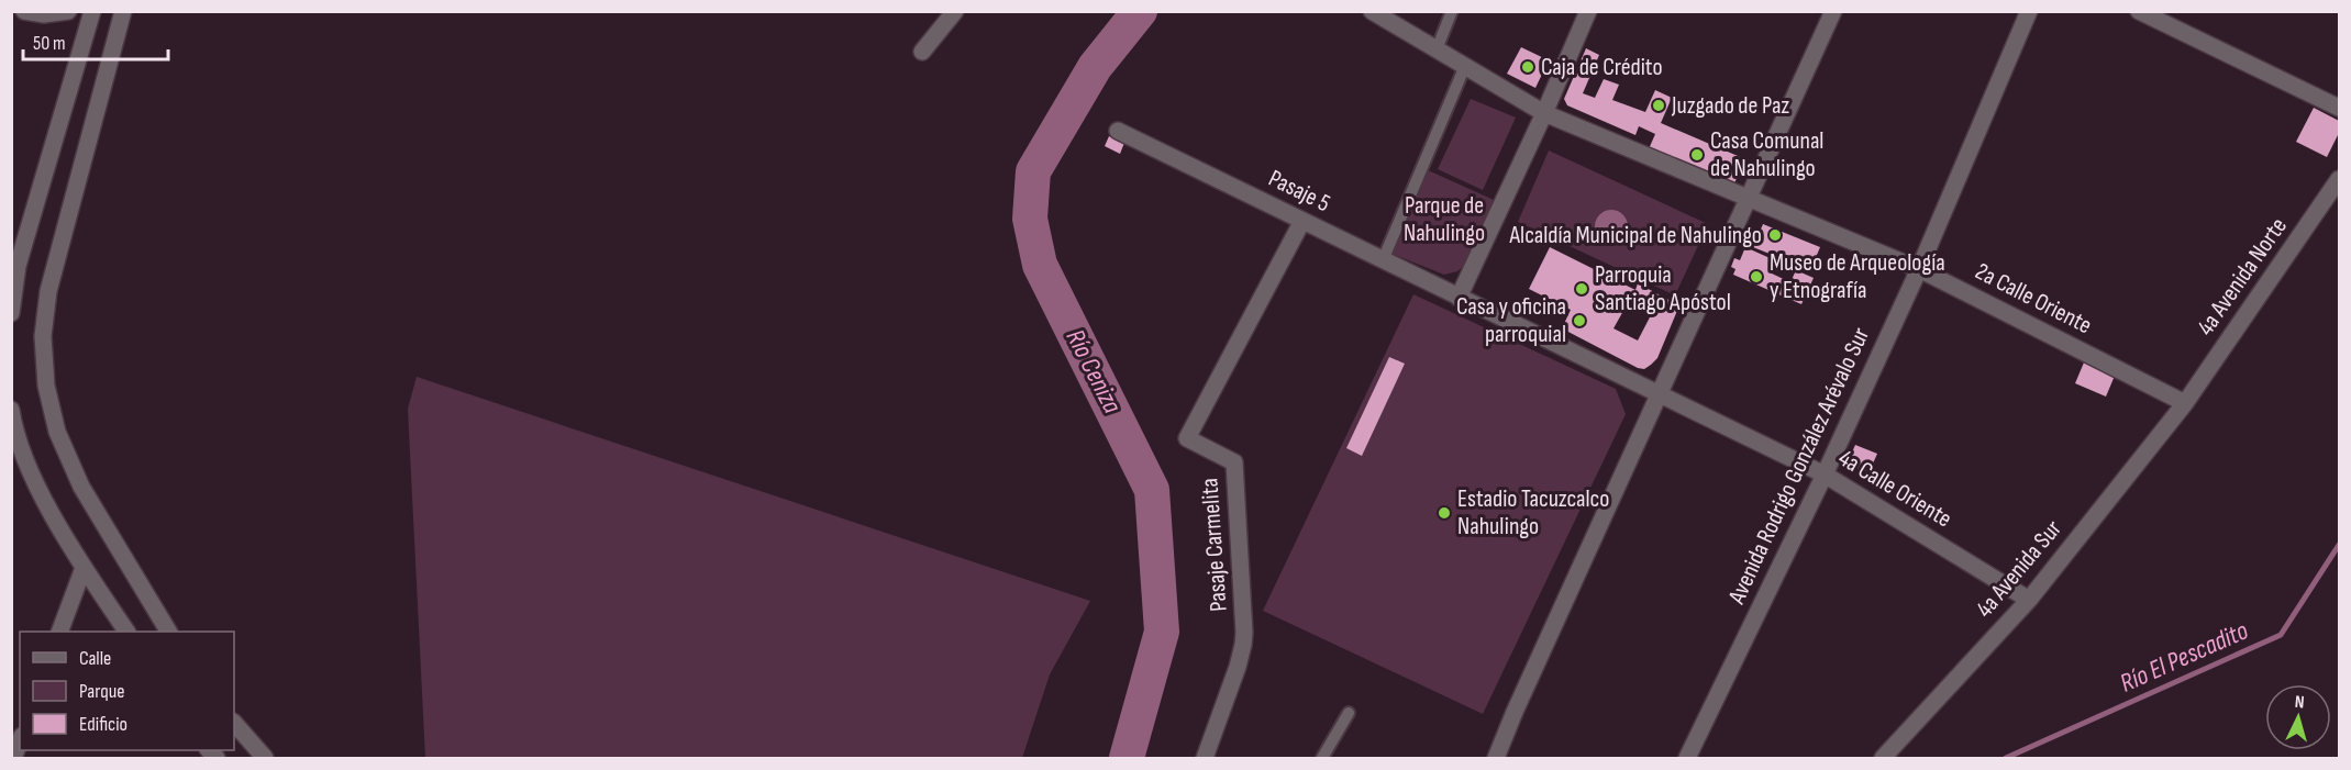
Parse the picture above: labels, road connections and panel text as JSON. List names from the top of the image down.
{
  "streets": {
    "street": [
      "Pasaje 5",
      "4a Avenida Norte",
      "2a Calle Oriente",
      "Avenida Rodrigo González Arévalo Sur",
      "4a Calle Oriente",
      "Pasaje Carmelita",
      "4a Avenida Sur"
    ]
  },
  "crossings": [
    ["Pasaje 5", "4a Calle Oriente"],
    ["Pasaje 5", "Pasaje Carmelita"],
    ["4a Avenida Norte", "2a Calle Oriente"],
    ["4a Avenida Norte", "4a Avenida Sur"],
    ["2a Calle Oriente", "Avenida Rodrigo González Arévalo Sur"],
    ["2a Calle Oriente", "4a Avenida Sur"],
    ["Avenida Rodrigo González Arévalo Sur", "4a Calle Oriente"],
    ["4a Calle Oriente", "4a Avenida Sur"]
  ],
  "water": ["Río Ceniza", "Río El Pescadito"],
  "parks": ["Parque de Nahulingo"],
  "places": [
    "Caja de Crédito",
    "Juzgado de Paz",
    "Casa Comunal de Nahulingo",
    "Alcaldía Municipal de Nahulingo",
    "Museo de Arqueología y Etnografía",
    "Parroquia Santiago Apóstol",
    "Casa y oficina parroquial",
    "Estadio Tacuzcalco Nahulingo"
  ],
  "legend": ["Calle", "Parque", "Edificio"],
  "scale_bar": "50 m",
  "north": "top"
}
